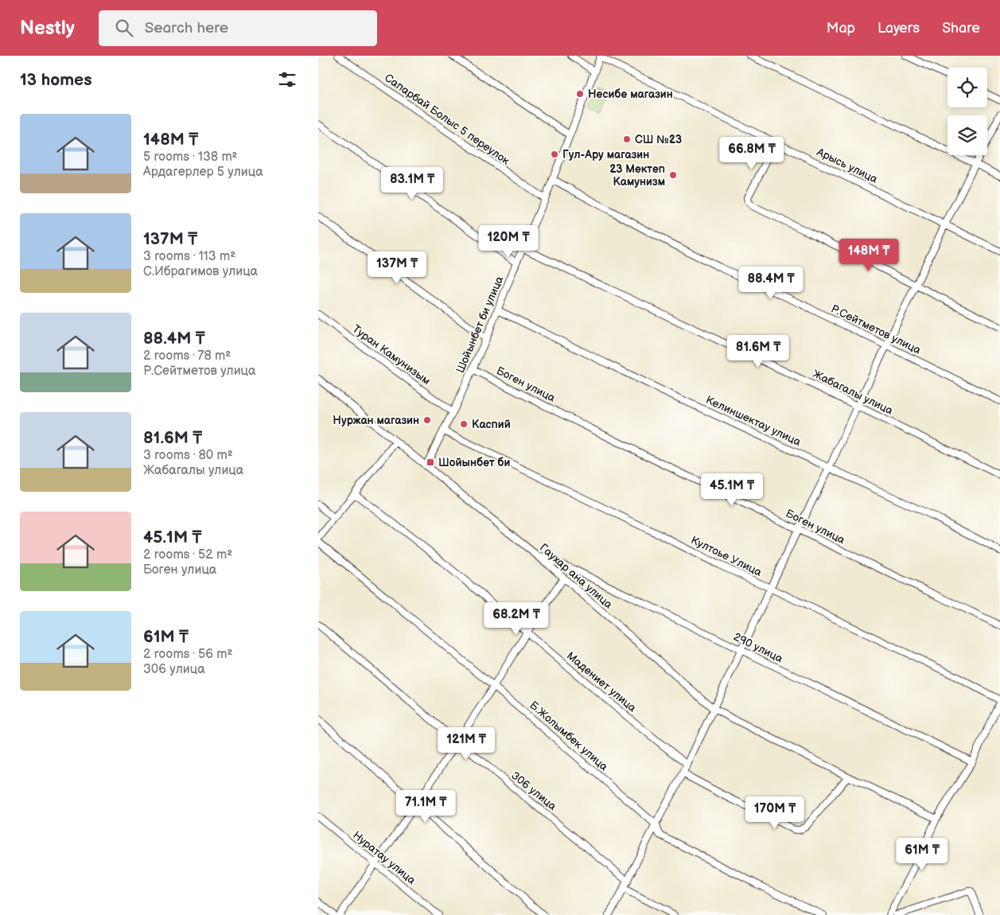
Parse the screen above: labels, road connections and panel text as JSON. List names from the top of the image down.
{
  "streets": {
    "street": [
      "Сапарбай Болыс 5 переулок",
      "Арысь улица",
      "Шойынбет би улица",
      "Р.Сейтметов улица",
      "Туран Камунизым",
      "Боген улица",
      "Жабагалы улица",
      "Келиншектау улица",
      "Култоье Улица",
      "Гаухар ана улица",
      "290 улица",
      "Мадениет улица",
      "Б.Жолымбек улица",
      "306 улица",
      "Нуратау улица"
    ]
  },
  "crossings": [
    ["Сапарбай Болыс 5 переулок", "Шойынбет би улица"],
    ["Арысь улица", "Шойынбет би улица"],
    ["Шойынбет би улица", "Р.Сейтметов улица"],
    ["Шойынбет би улица", "Туран Камунизым"],
    ["Шойынбет би улица", "Боген улица"],
    ["Шойынбет би улица", "Жабагалы улица"],
    ["Шойынбет би улица", "Келиншектау улица"],
    ["Шойынбет би улица", "Култоье Улица"],
    ["Шойынбет би улица", "Гаухар ана улица"],
    ["Гаухар ана улица", "290 улица"]
  ],
  "places": {
    "other": [
      "Несибе магазин",
      "СШ №23",
      "Гул-Ару магазин",
      "23 Мектеп Камунизм",
      "Нуржан магазин",
      "Каспий"
    ],
    "transit": ["Шойынбет би"]
  },
  "page": {
    "header": "Nestly",
    "search": "Search here",
    "nav": ["Map", "Layers", "Share"],
    "heading": "13 homes",
    "list": [
      {
        "name": "148M ₸",
        "note": "5 rooms · 138 m² · Ардагерлер 5 улица"
      },
      {
        "name": "137M ₸",
        "note": "3 rooms · 113 m² · С.Ибрагимов улица"
      },
      {
        "name": "88.4M ₸",
        "note": "2 rooms · 78 m² · Р.Сейтметов улица"
      },
      {
        "name": "81.6M ₸",
        "note": "3 rooms · 80 m² · Жабагалы улица"
      },
      {
        "name": "45.1M ₸",
        "note": "2 rooms · 52 m² · Боген улица"
      },
      {
        "name": "61M ₸",
        "note": "2 rooms · 56 m² · 306 улица"
      }
    ],
    "price": [
      "66.8M ₸",
      "83.1M ₸",
      "120M ₸",
      "148M ₸",
      "137M ₸",
      "88.4M ₸",
      "81.6M ₸",
      "45.1M ₸",
      "68.2M ₸",
      "121M ₸",
      "71.1M ₸",
      "170M ₸",
      "61M ₸"
    ]
  }
}
